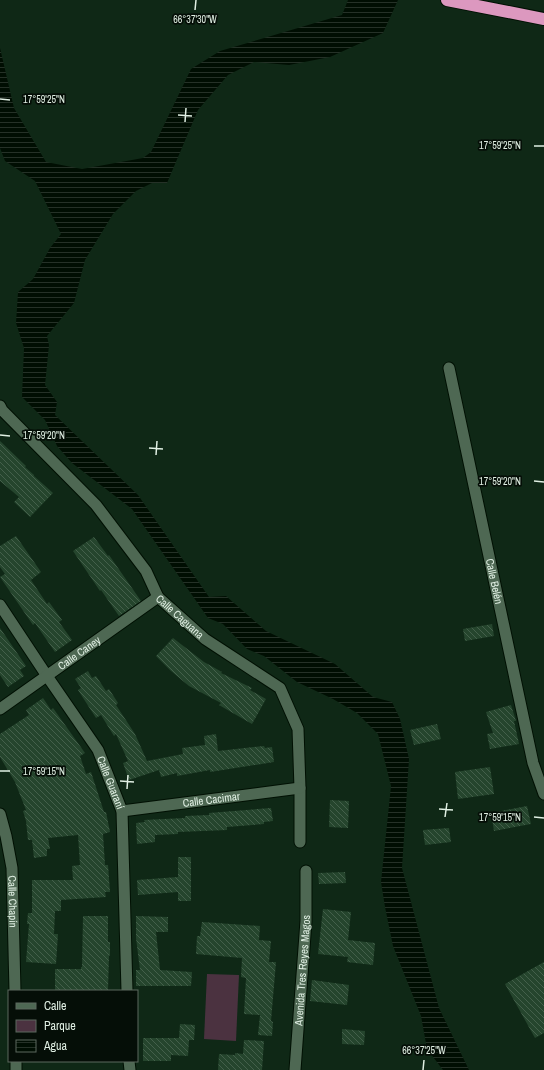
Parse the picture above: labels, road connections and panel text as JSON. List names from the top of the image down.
{
  "streets": {
    "street": [
      "Calle Belén",
      "Calle Caguana",
      "Calle Caney",
      "Calle Guaraní",
      "Calle Cacimar",
      "Calle Chapín",
      "Avenida Tres Reyes Magos"
    ]
  },
  "crossings": [
    ["Calle Caguana", "Calle Caney"],
    ["Calle Caguana", "Calle Cacimar"],
    ["Calle Caney", "Calle Guaraní"],
    ["Calle Guaraní", "Calle Cacimar"]
  ],
  "legend": ["Calle", "Parque", "Agua"],
  "coordinates": [
    "66°37'30\"W",
    "17°59'25\"N",
    "17°59'20\"N",
    "17°59'15\"N",
    "66°37'25\"W"
  ]
}
